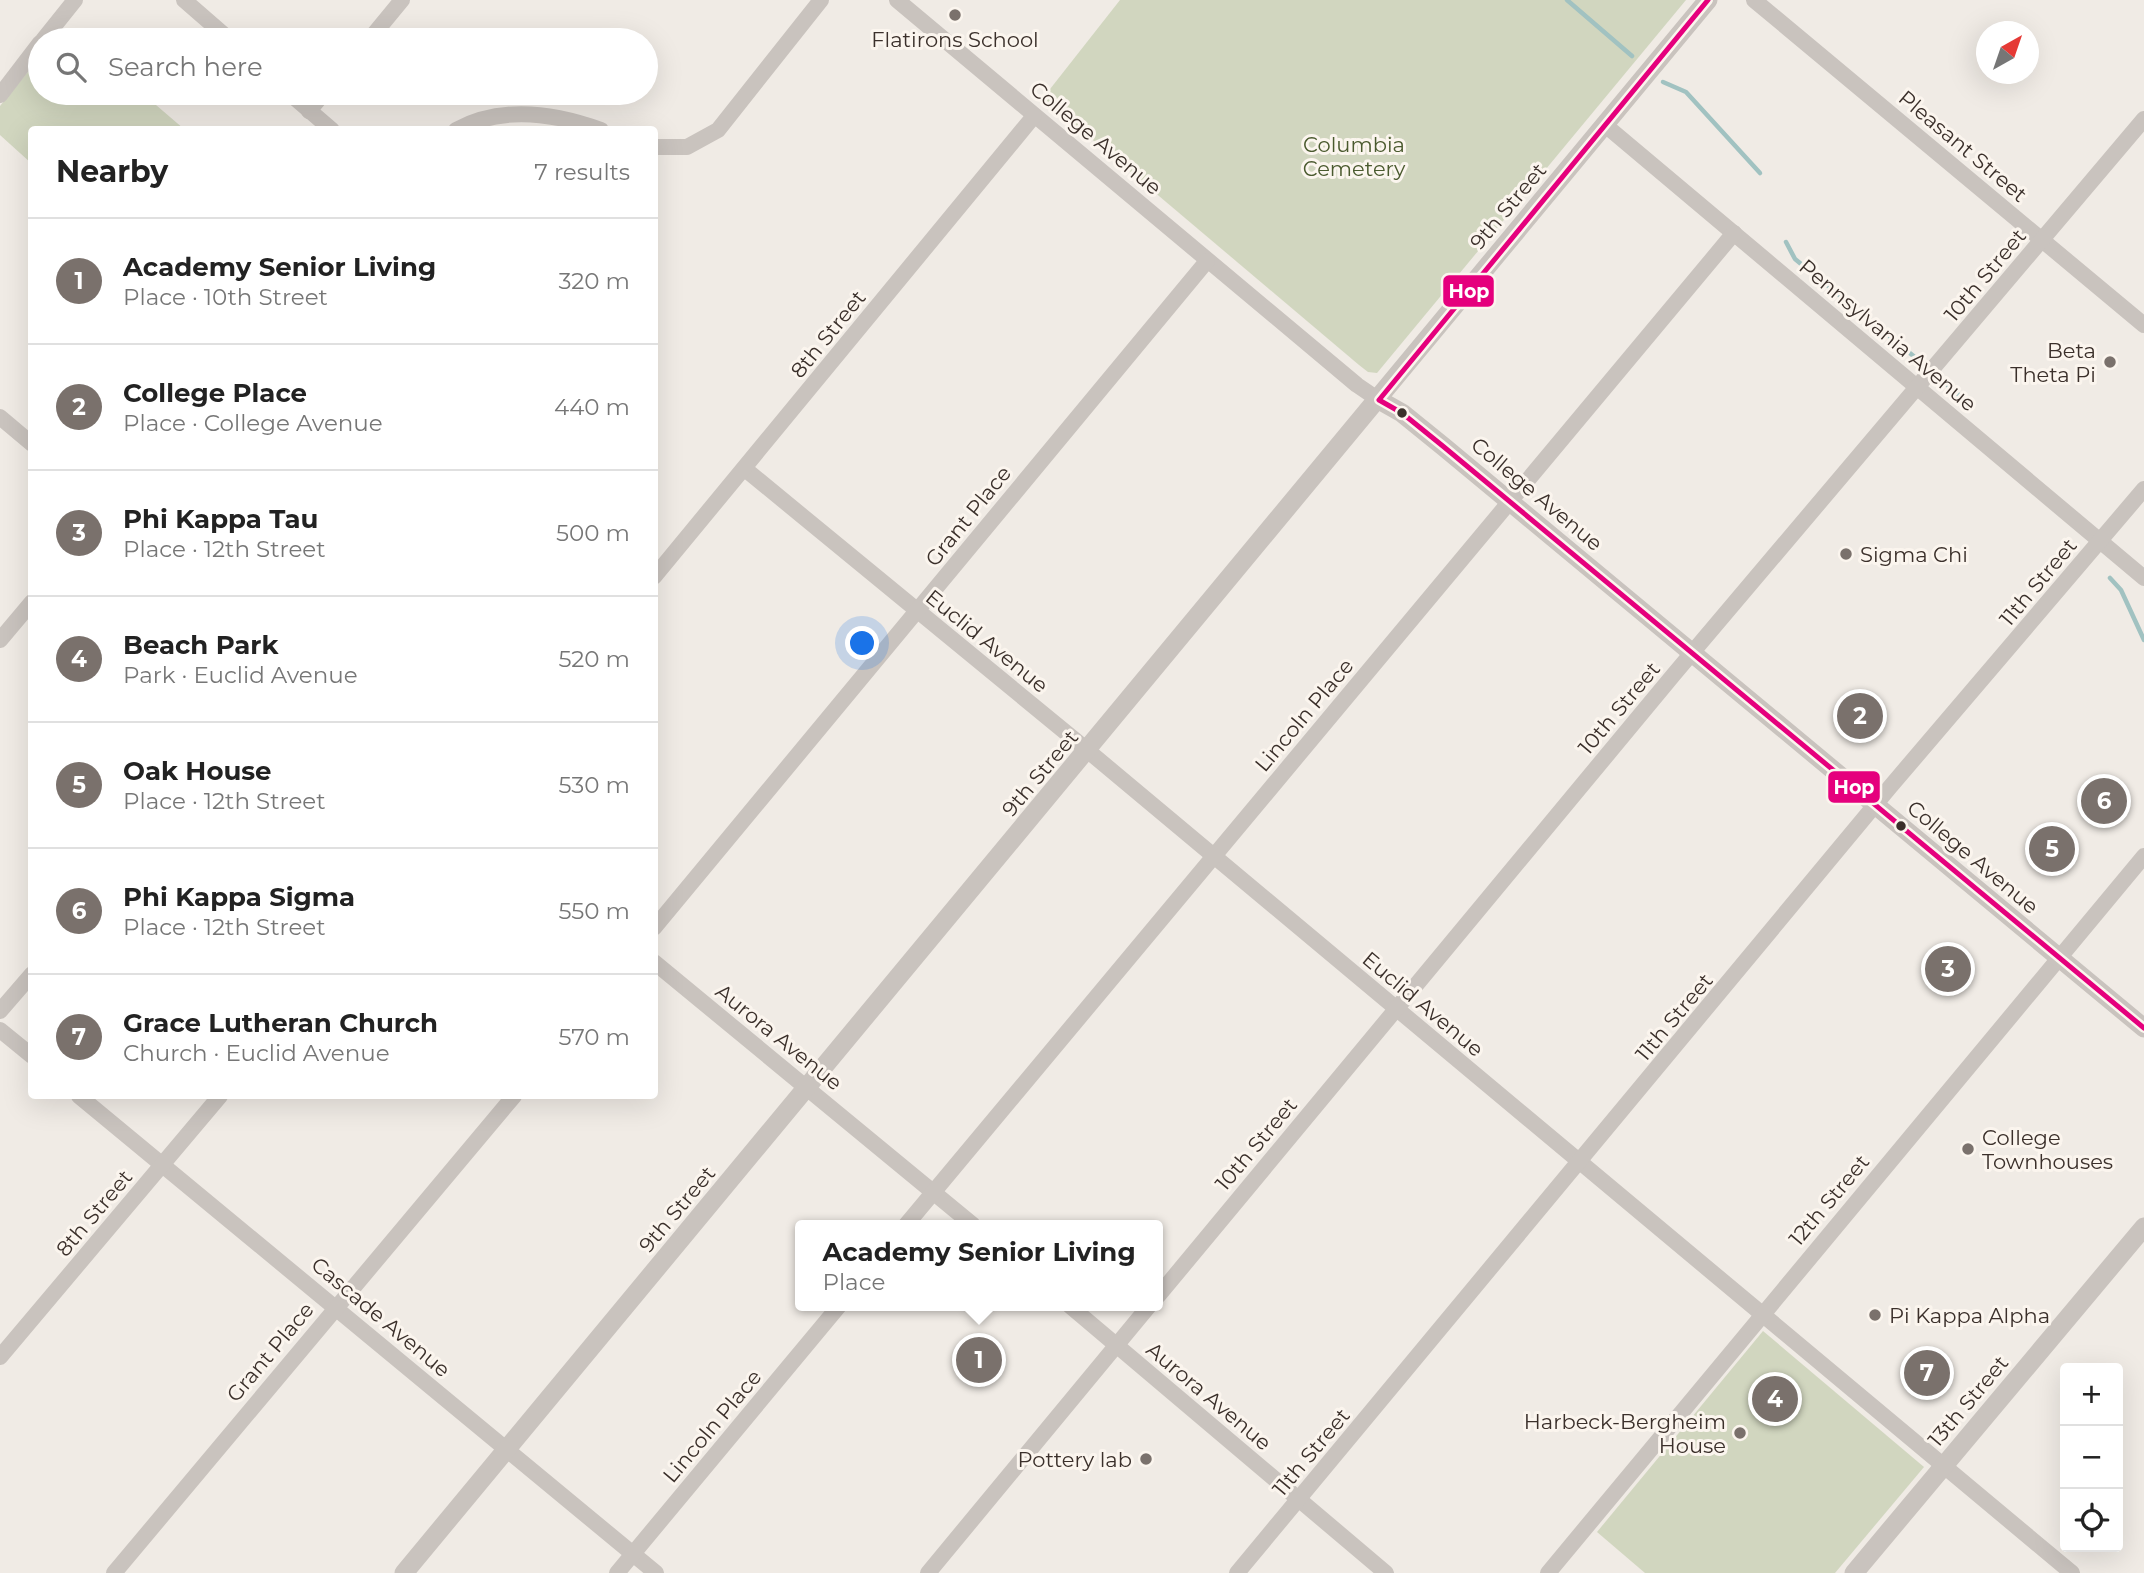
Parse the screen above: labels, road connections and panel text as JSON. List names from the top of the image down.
{
  "streets": {
    "street": [
      "College Avenue",
      "Pleasant Street",
      "9th Street",
      "10th Street",
      "8th Street",
      "Pennsylvania Avenue",
      "Grant Place",
      "11th Street",
      "Euclid Avenue",
      "Lincoln Place",
      "Aurora Avenue",
      "12th Street",
      "Cascade Avenue",
      "13th Street"
    ]
  },
  "crossings": [
    ["College Avenue", "9th Street"],
    ["College Avenue", "10th Street"],
    ["College Avenue", "8th Street"],
    ["College Avenue", "Grant Place"],
    ["College Avenue", "11th Street"],
    ["College Avenue", "Lincoln Place"],
    ["College Avenue", "12th Street"],
    ["Pleasant Street", "10th Street"],
    ["9th Street", "Pennsylvania Avenue"],
    ["9th Street", "Euclid Avenue"],
    ["9th Street", "Aurora Avenue"],
    ["9th Street", "Cascade Avenue"],
    ["10th Street", "Pennsylvania Avenue"],
    ["10th Street", "Euclid Avenue"],
    ["8th Street", "Euclid Avenue"],
    ["8th Street", "Cascade Avenue"],
    ["Pennsylvania Avenue", "11th Street"],
    ["Pennsylvania Avenue", "Lincoln Place"],
    ["Grant Place", "Euclid Avenue"],
    ["Grant Place", "Cascade Avenue"],
    ["11th Street", "Euclid Avenue"],
    ["11th Street", "Aurora Avenue"],
    ["Euclid Avenue", "Lincoln Place"],
    ["Euclid Avenue", "12th Street"],
    ["Euclid Avenue", "13th Street"],
    ["Lincoln Place", "Aurora Avenue"],
    ["Lincoln Place", "Cascade Avenue"]
  ],
  "parks": ["Columbia Cemetery"],
  "places": [
    "Flatirons School",
    "Beta Theta Pi",
    "Sigma Chi",
    "College Townhouses",
    "Pi Kappa Alpha",
    "Harbeck-Bergheim House",
    "Pottery lab"
  ],
  "lines": ["transit line Hop"],
  "north": "top right",
  "page": {
    "search": "Search here",
    "heading": ["Nearby", "7 results"],
    "list": [
      {
        "mark": "1",
        "name": "Academy Senior Living",
        "note": "Place · 10th Street",
        "value": "320 m"
      },
      {
        "mark": "2",
        "name": "College Place",
        "note": "Place · College Avenue",
        "value": "440 m"
      },
      {
        "mark": "3",
        "name": "Phi Kappa Tau",
        "note": "Place · 12th Street",
        "value": "500 m"
      },
      {
        "mark": "4",
        "name": "Beach Park",
        "note": "Park · Euclid Avenue",
        "value": "520 m"
      },
      {
        "mark": "5",
        "name": "Oak House",
        "note": "Place · 12th Street",
        "value": "530 m"
      },
      {
        "mark": "6",
        "name": "Phi Kappa Sigma",
        "note": "Place · 12th Street",
        "value": "550 m"
      },
      {
        "mark": "7",
        "name": "Grace Lutheran Church",
        "note": "Church · Euclid Avenue",
        "value": "570 m"
      }
    ],
    "pins": [
      "2",
      "6",
      "5",
      "3",
      "1",
      "7",
      "4"
    ],
    "popup": ["Academy Senior Living", "Place"],
    "map_buttons": ["+", "−"]
  }
}
